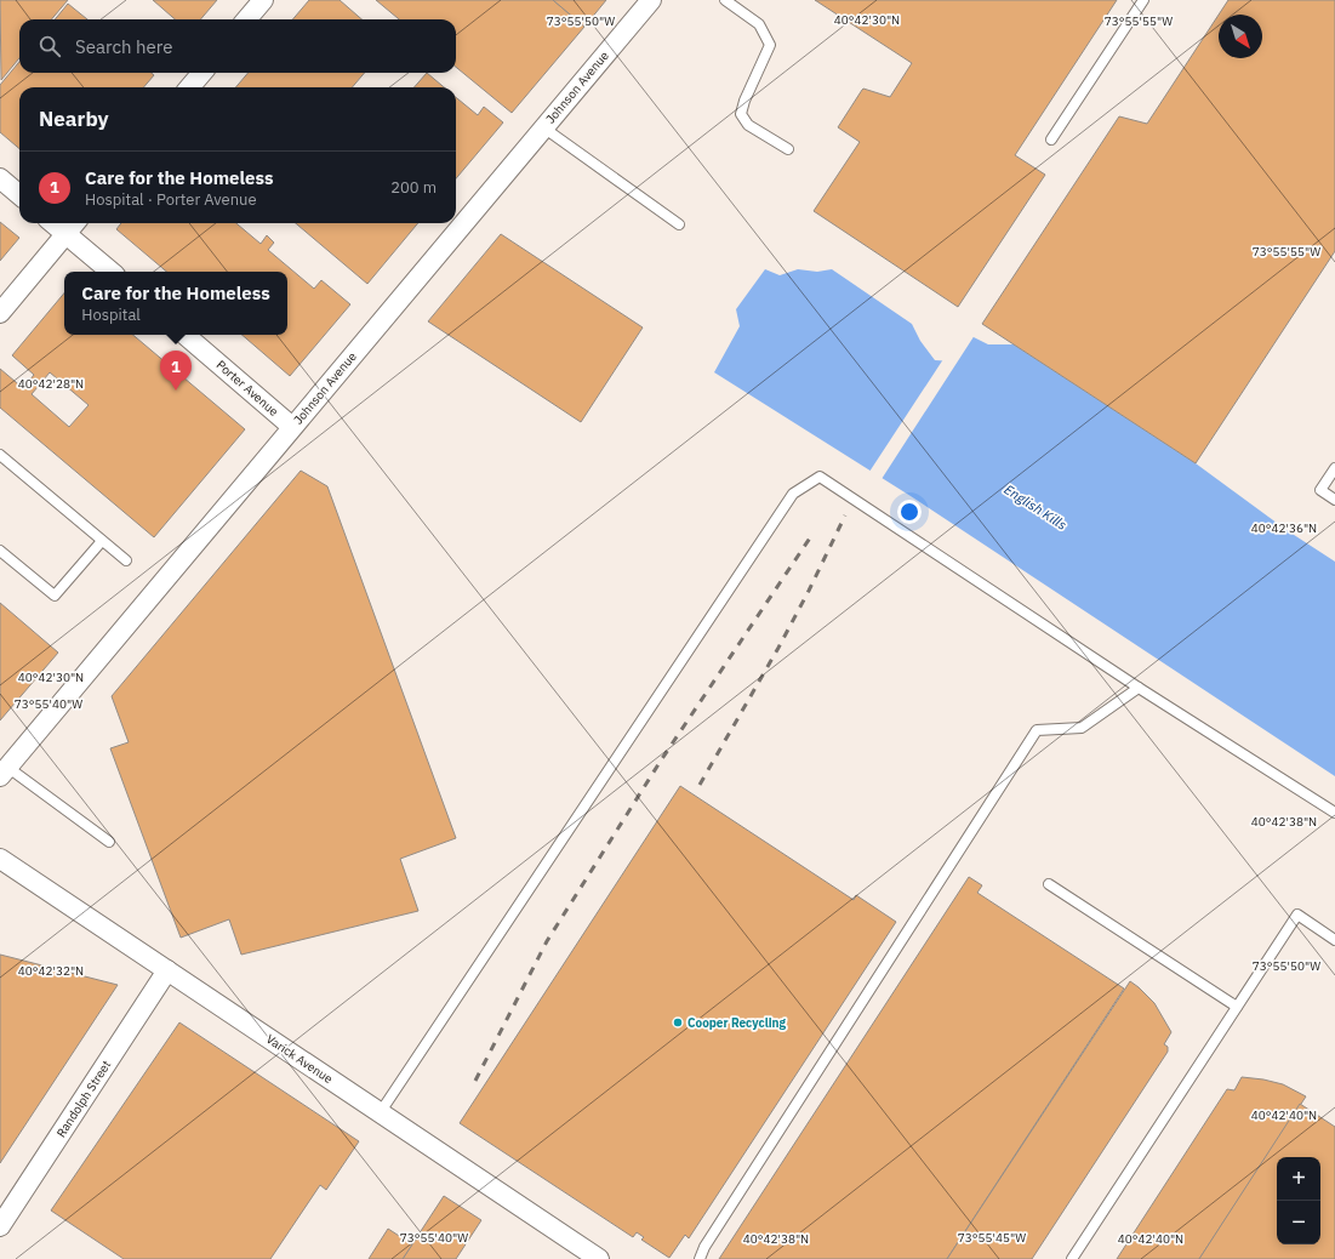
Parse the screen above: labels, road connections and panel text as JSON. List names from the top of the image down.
{
  "streets": {
    "street": [
      "Johnson Avenue",
      "Porter Avenue",
      "Varick Avenue",
      "Randolph Street"
    ]
  },
  "crossings": [
    ["Johnson Avenue", "Porter Avenue"],
    ["Varick Avenue", "Randolph Street"]
  ],
  "water": ["English Kills"],
  "places": ["Cooper Recycling"],
  "north": "bottom right",
  "page": {
    "search": "Search here",
    "heading": "Nearby",
    "list": [
      {
        "mark": "1",
        "name": "Care for the Homeless",
        "note": "Hospital · Porter Avenue",
        "value": "200 m"
      }
    ],
    "popup": ["Care for the Homeless", "Hospital"],
    "pins": "1",
    "map_buttons": ["+", "−"]
  },
  "coordinates": [
    "40°42'30\"N",
    "73°55'50\"W",
    "73°55'55\"W",
    "40°42'28\"N",
    "40°42'36\"N",
    "73°55'40\"W",
    "40°42'38\"N",
    "40°42'32\"N",
    "40°42'40\"N",
    "73°55'45\"W"
  ]
}
